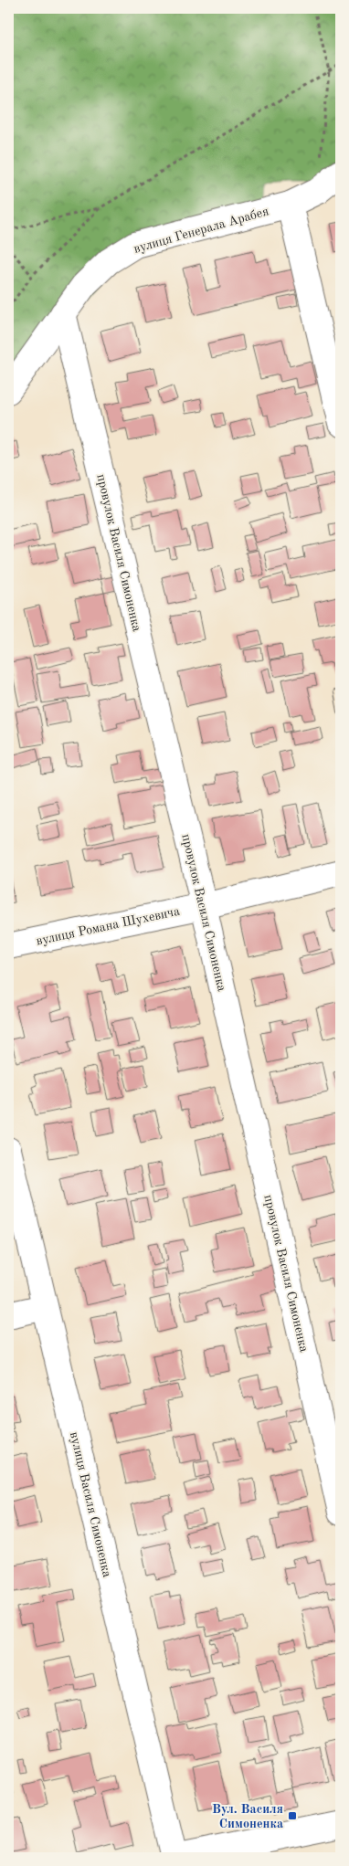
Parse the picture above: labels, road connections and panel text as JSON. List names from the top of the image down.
{
  "streets": {
    "street": [
      "вулиця Генерала Арабея",
      "провулок Василя Симоненка",
      "вулиця Романа Шухевича",
      "вулиця Василя Симоненка"
    ]
  },
  "crossings": [
    ["вулиця Генерала Арабея", "провулок Василя Симоненка"],
    ["провулок Василя Симоненка", "вулиця Романа Шухевича"]
  ],
  "places": {
    "transit": ["Вул. Василя Симоненка"]
  }
}
